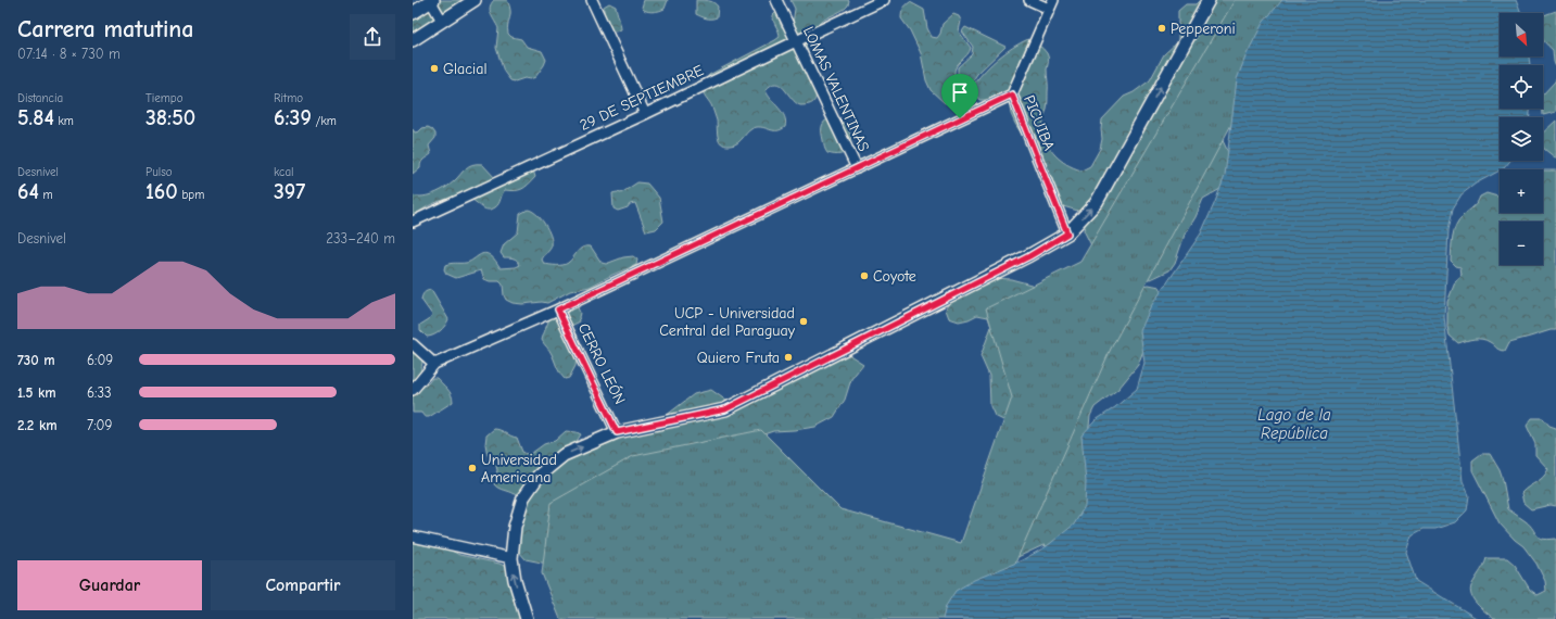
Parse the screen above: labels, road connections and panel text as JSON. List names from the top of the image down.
{
  "streets": {
    "street": [
      "LOMAS VALENTINAS",
      "29 DE SEPTIEMBRE",
      "PICUIBA",
      "CERRO LEÓN"
    ]
  },
  "crossings": [
    ["LOMAS VALENTINAS", "29 DE SEPTIEMBRE"]
  ],
  "water": ["Lago de la República"],
  "places": [
    "Pepperoni",
    "Glacial",
    "Coyote",
    "UCP - Universidad Central del Paraguay",
    "Quiero Fruta",
    "Universidad Americana"
  ],
  "north": "bottom right",
  "page": {
    "heading": ["Carrera matutina", "07:14 · 8 × 730 m"],
    "map_buttons": ["+", "−"],
    "stats": [
      ["Distancia", "5.84 km"],
      ["Tiempo", "38:50"],
      ["Ritmo", "6:39 /km"],
      ["Desnivel", "64 m"],
      ["Pulso", "160 bpm"],
      ["kcal", "397"]
    ],
    "chart": ["Desnivel", "233–240 m"],
    "list": [
      {
        "name": "730 m",
        "note": "6:09"
      },
      {
        "name": "1.5 km",
        "note": "6:33"
      },
      {
        "name": "2.2 km",
        "note": "7:09"
      }
    ],
    "buttons": ["Guardar", "Compartir"]
  }
}
